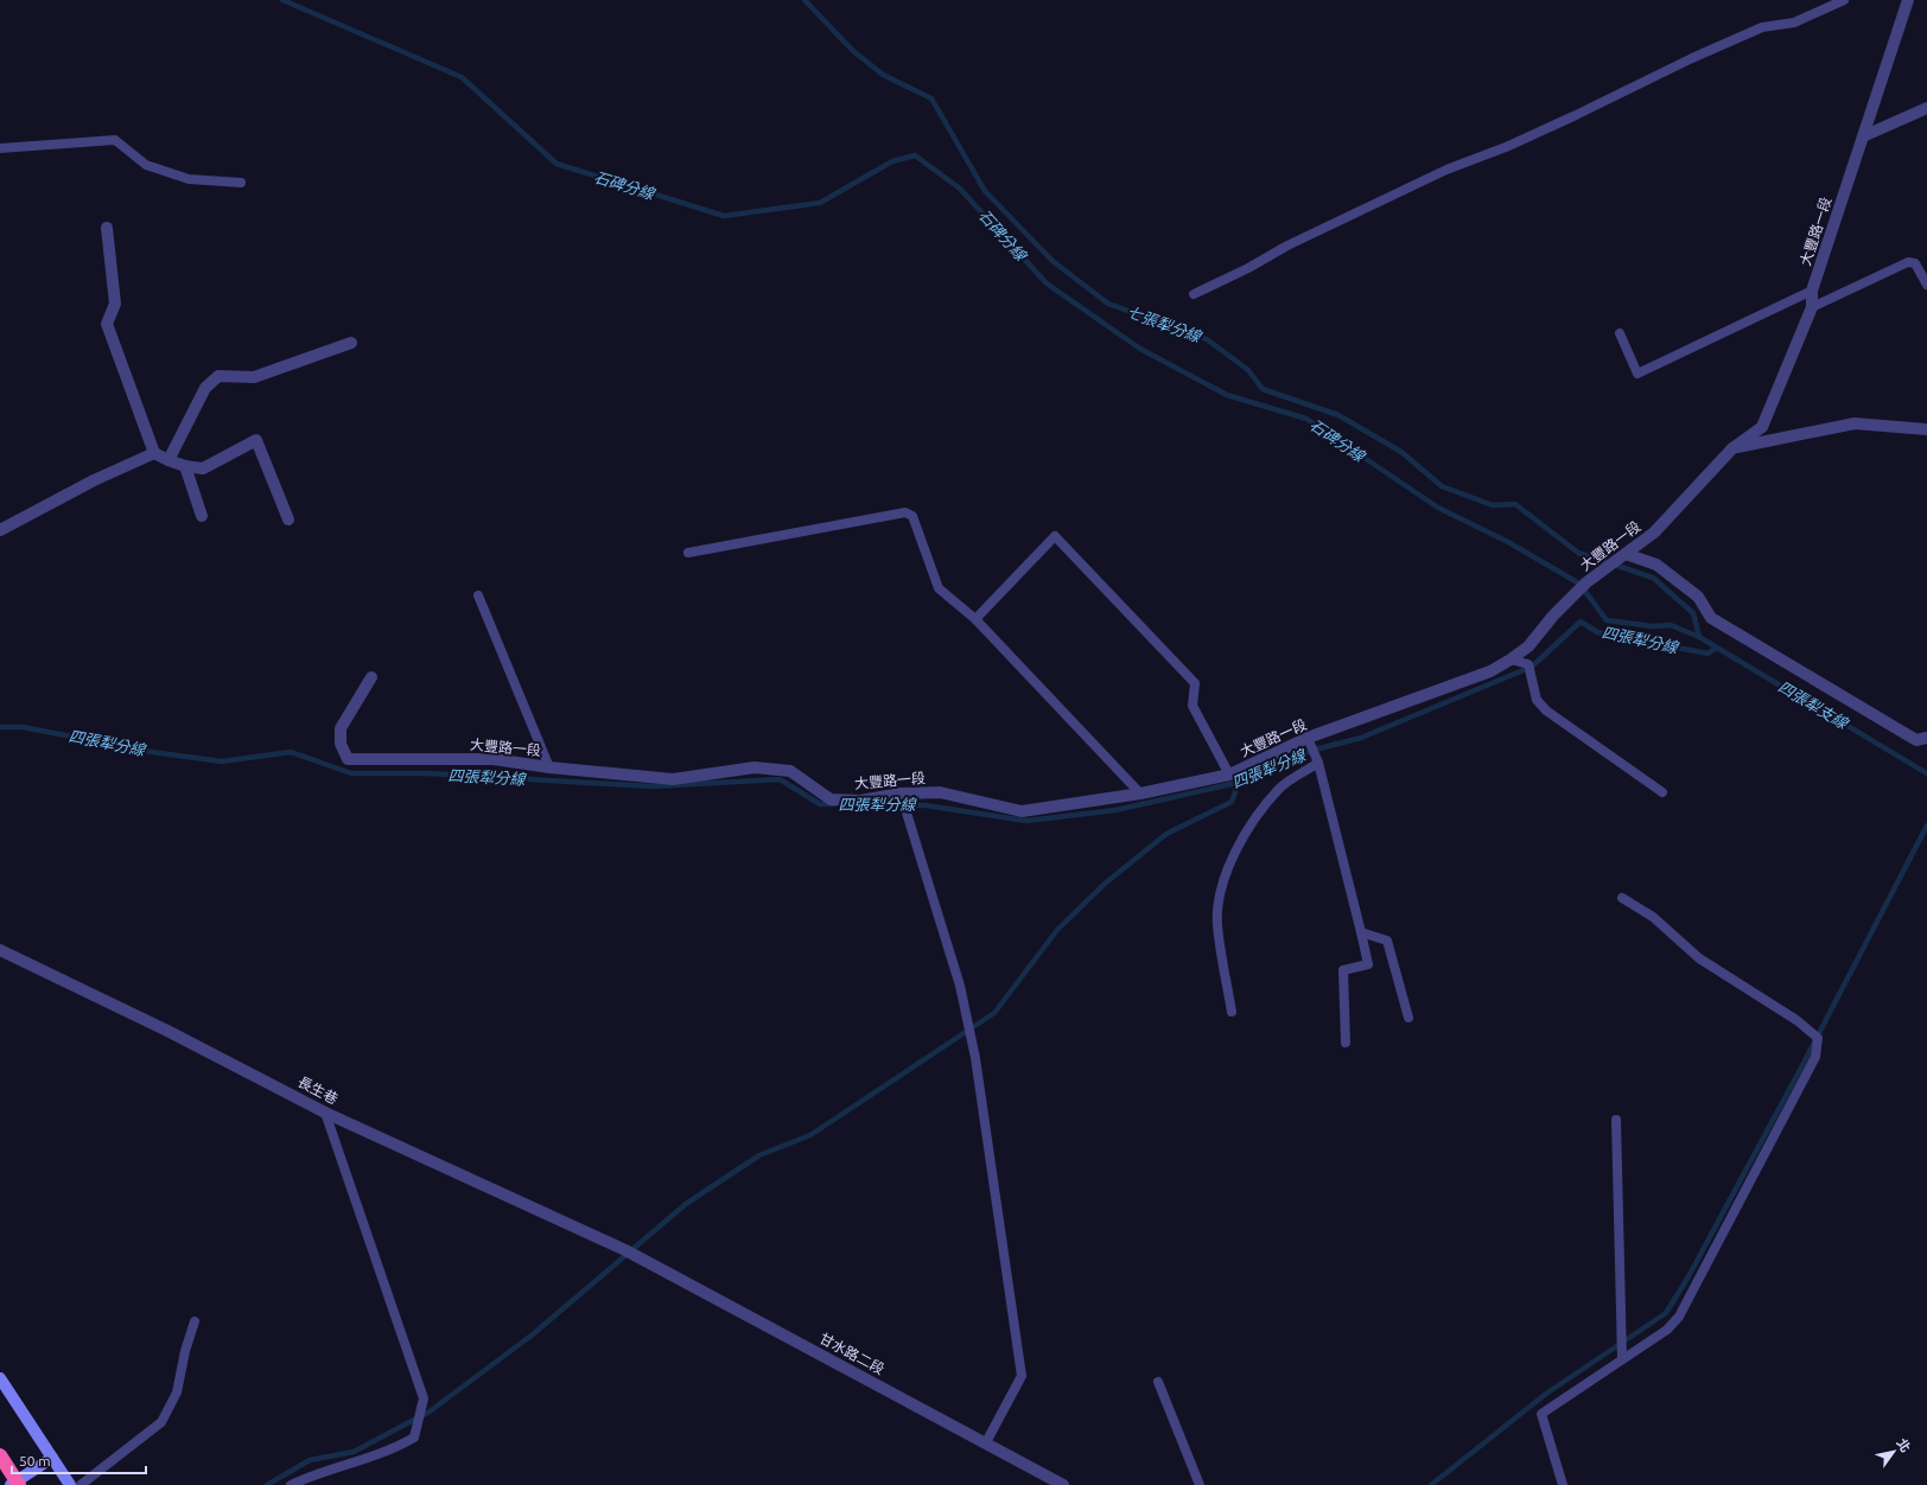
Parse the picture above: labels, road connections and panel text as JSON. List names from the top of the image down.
{
  "streets": {
    "street": ["大豐路一段", "長生巷", "甘水路二段"]
  },
  "crossings": [
    ["長生巷", "甘水路二段"]
  ],
  "water": [
    "石碑分線",
    "七張犁分線",
    "四張犁分線",
    "四張犁支線"
  ],
  "scale_bar": "50 m",
  "north": "top right"
}
